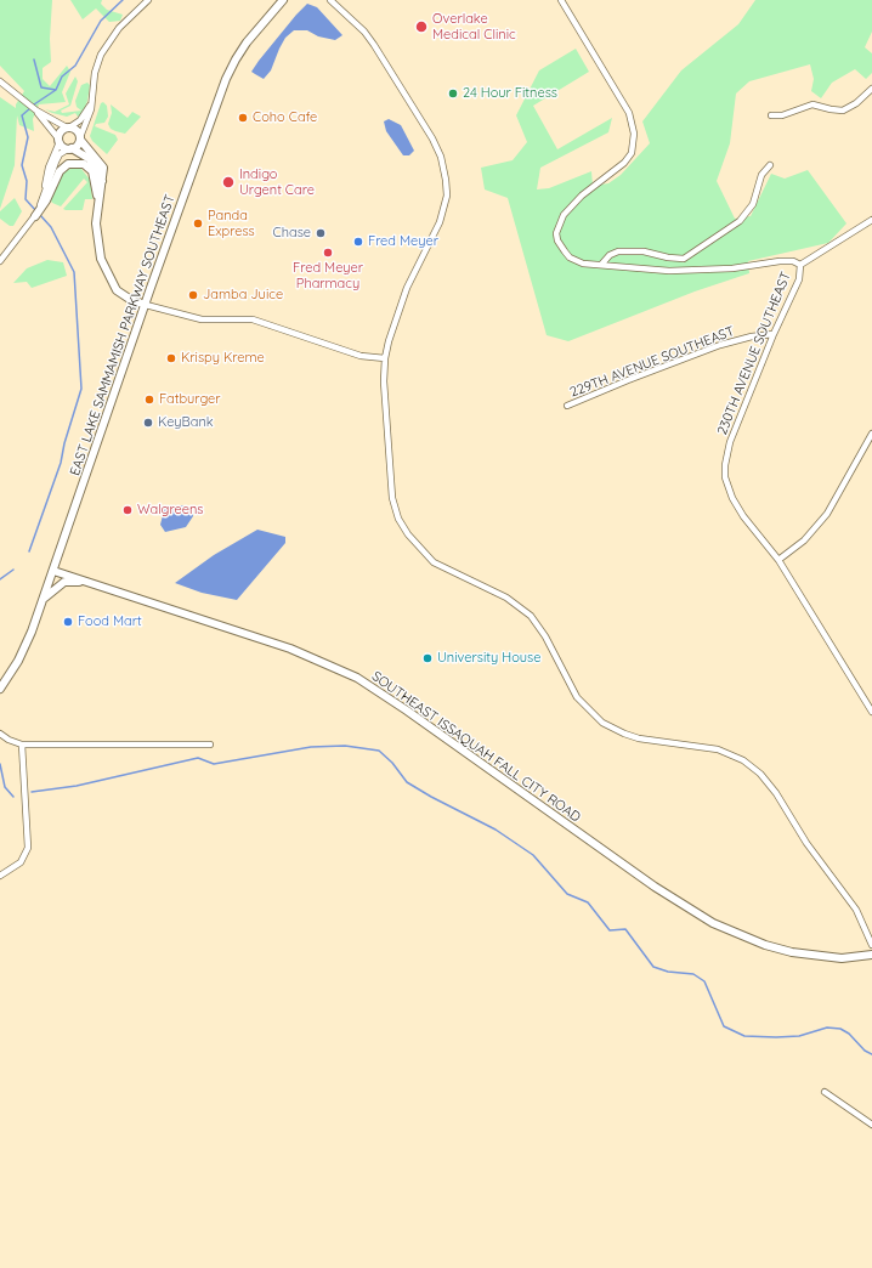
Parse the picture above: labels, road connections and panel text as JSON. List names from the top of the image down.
{
  "streets": {
    "main road": ["EAST LAKE SAMMAMISH PARKWAY SOUTHEAST", "SOUTHEAST ISSAQUAH FALL CITY ROAD"],
    "street": ["230TH AVENUE SOUTHEAST", "229TH AVENUE SOUTHEAST"]
  },
  "crossings": [
    ["EAST LAKE SAMMAMISH PARKWAY SOUTHEAST", "SOUTHEAST ISSAQUAH FALL CITY ROAD"],
    ["230TH AVENUE SOUTHEAST", "229TH AVENUE SOUTHEAST"]
  ],
  "places": [
    "Overlake Medical Clinic",
    "24 Hour Fitness",
    "Coho Cafe",
    "Indigo Urgent Care",
    "Panda Express",
    "Chase",
    "Fred Meyer",
    "Fred Meyer Pharmacy",
    "Jamba Juice",
    "Krispy Kreme",
    "Fatburger",
    "KeyBank",
    "Walgreens",
    "Food Mart",
    "University House"
  ]
}
